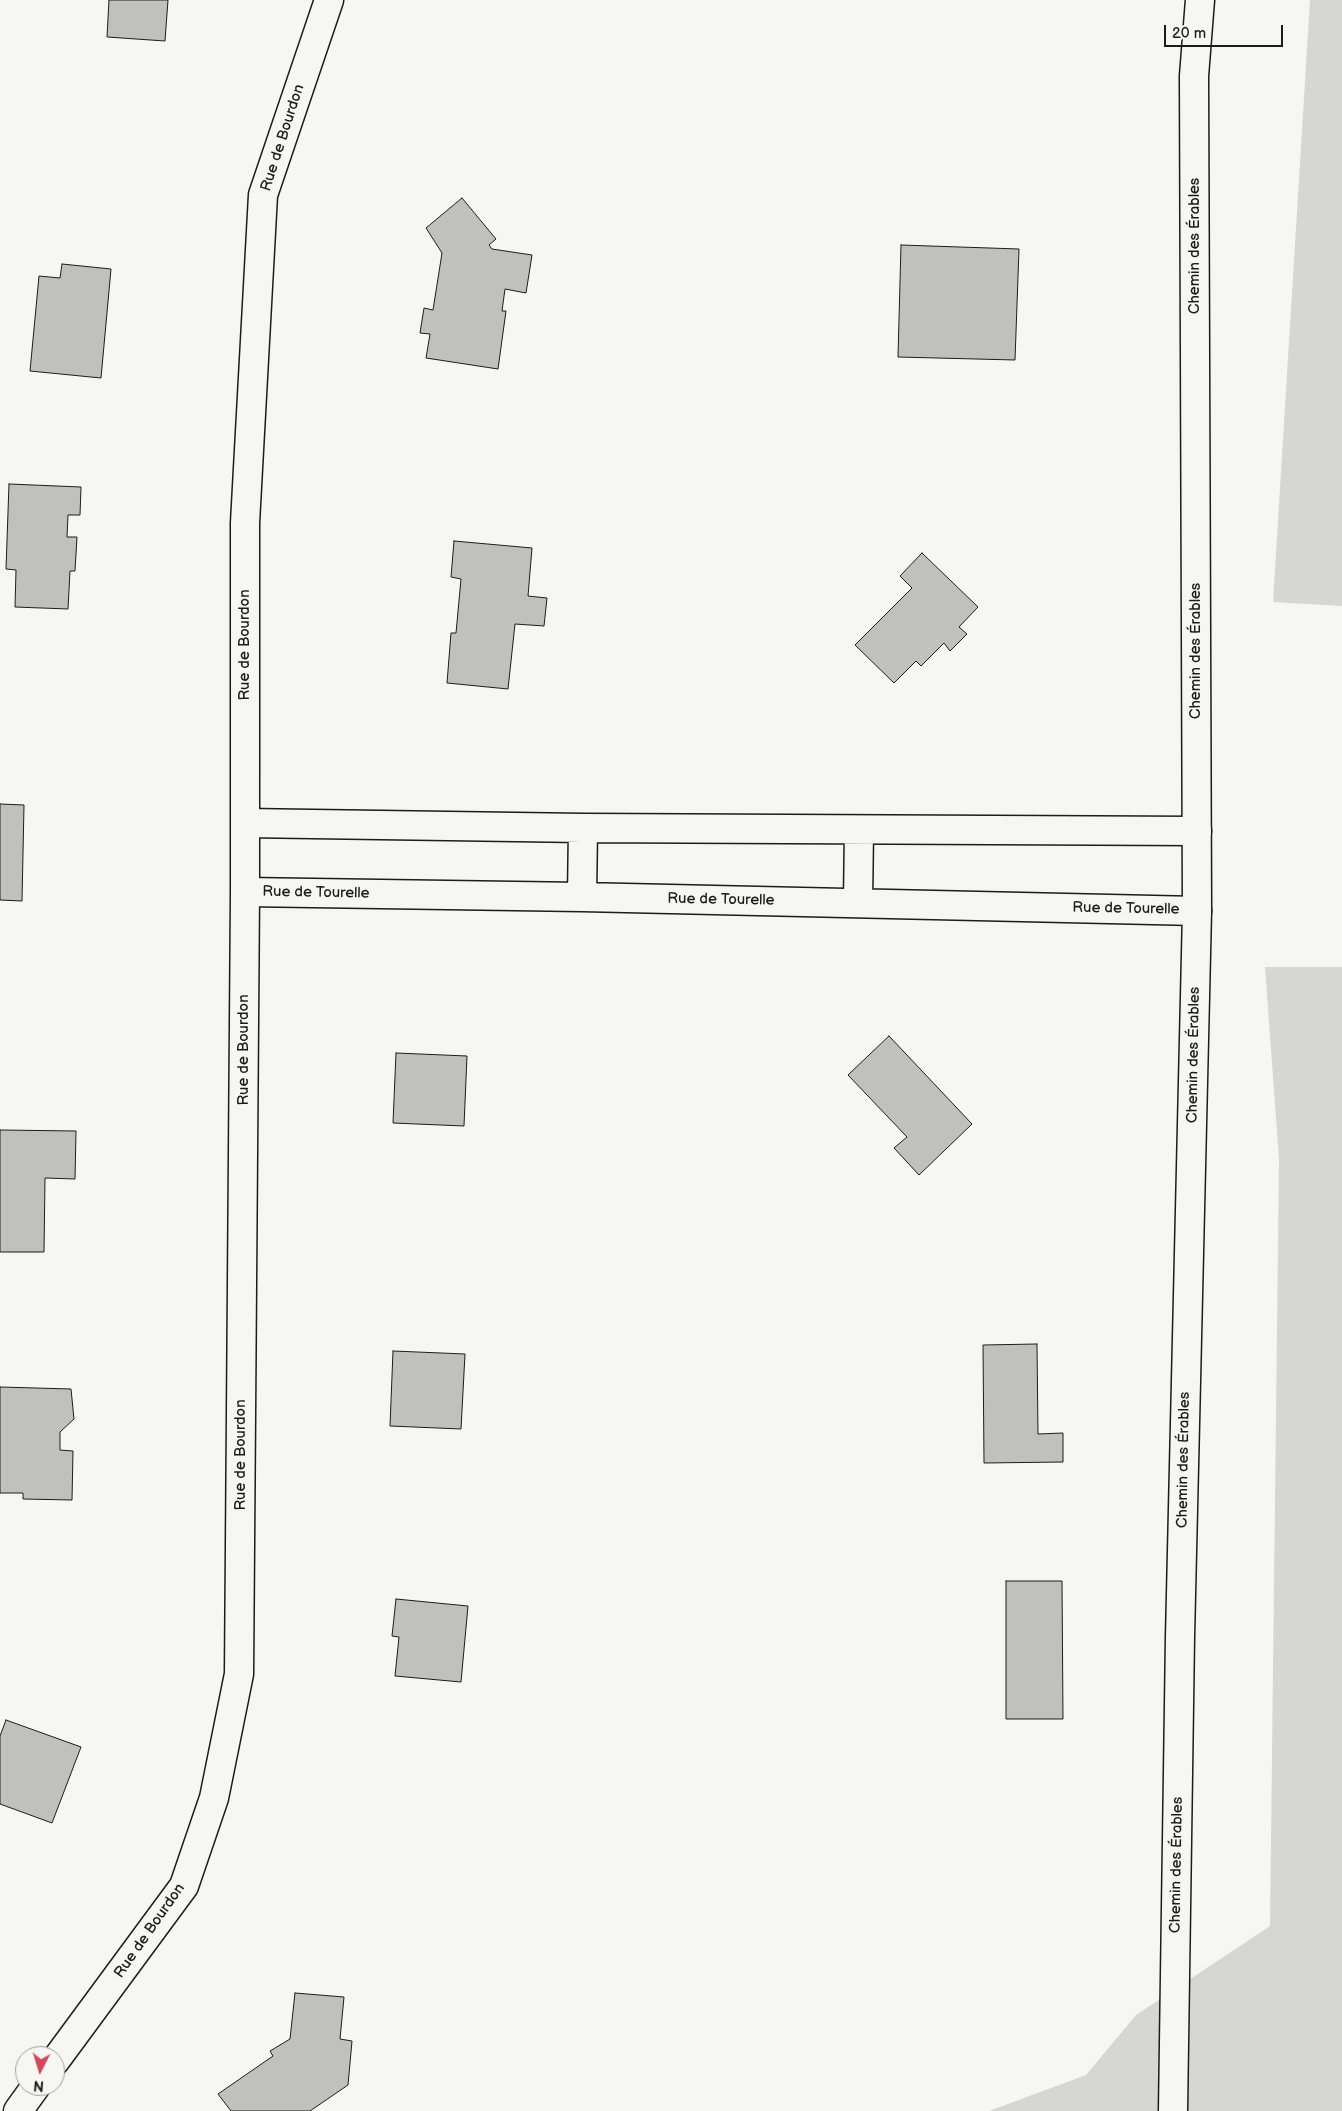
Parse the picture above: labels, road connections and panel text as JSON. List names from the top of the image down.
{
  "streets": {
    "street": ["Rue de Bourdon", "Chemin des Érables", "Rue de Tourelle"]
  },
  "crossings": [
    ["Rue de Bourdon", "Rue de Tourelle"],
    ["Chemin des Érables", "Rue de Tourelle"]
  ],
  "scale_bar": "20 m",
  "north": "bottom"
}
